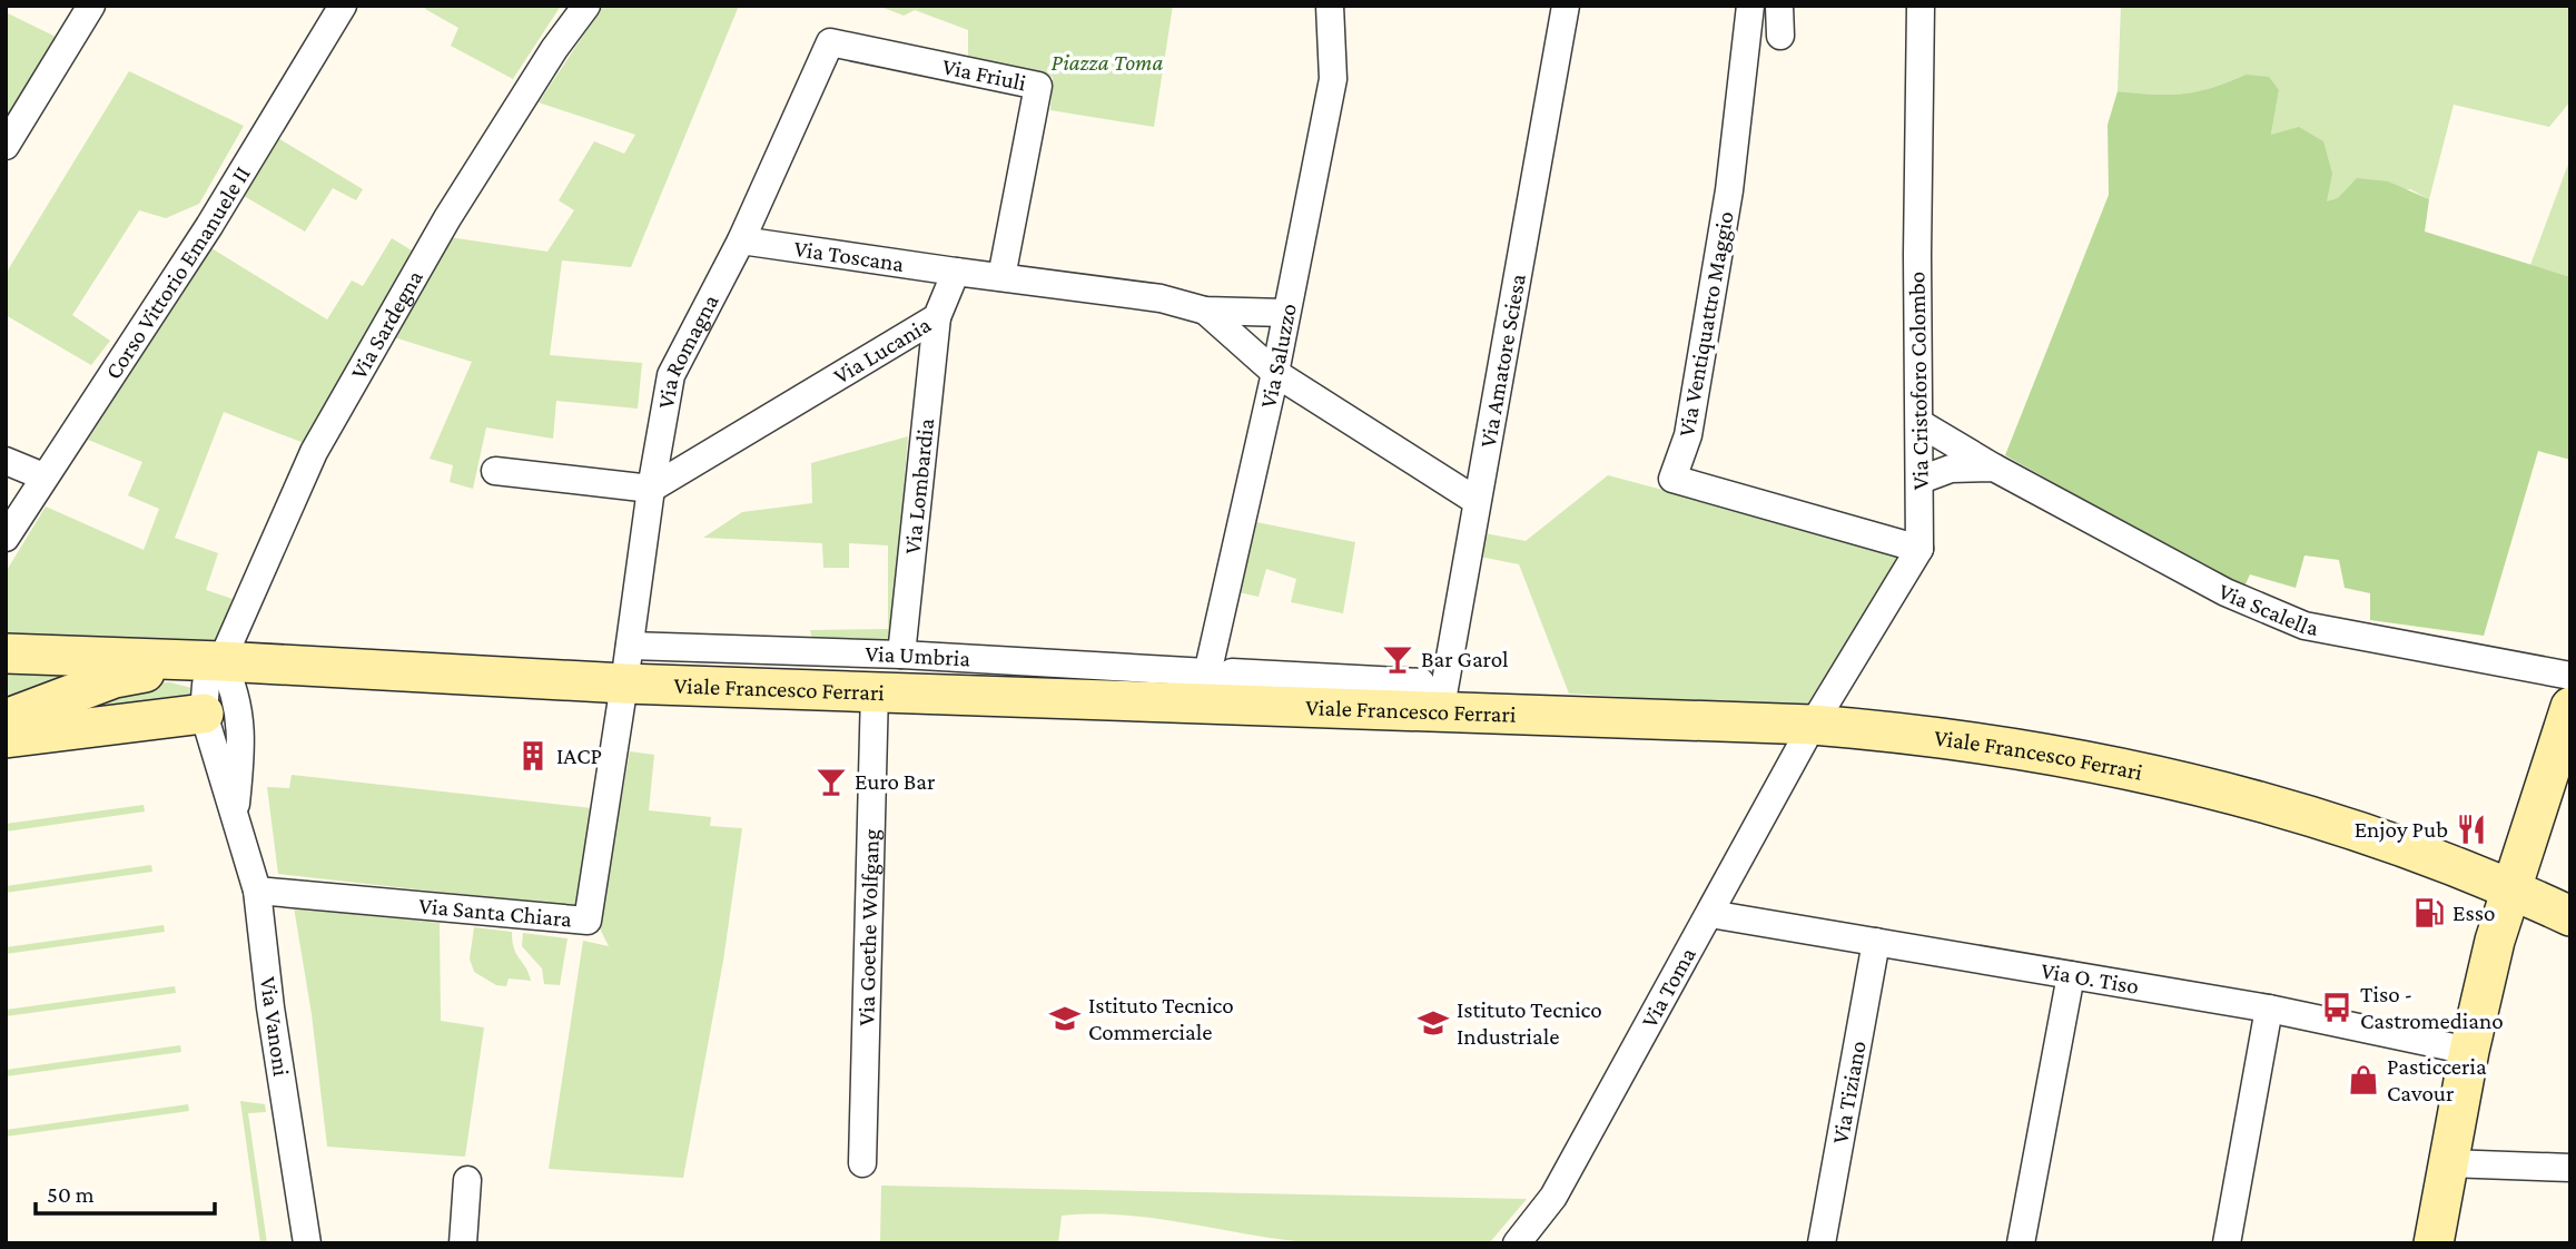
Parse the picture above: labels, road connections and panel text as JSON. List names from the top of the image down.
{
  "streets": {
    "street": [
      "Via Friuli",
      "Via Toscana",
      "Corso Vittorio Emanuele II",
      "Via Sardegna",
      "Via Ventiquattro Maggio",
      "Via Lucania",
      "Via Romagna",
      "Via Saluzzo",
      "Via Amatore Sciesa",
      "Via Cristoforo Colombo",
      "Via Lombardia",
      "Via Scalella",
      "Via Umbria",
      "Viale Francesco Ferrari",
      "Via Santa Chiara",
      "Via Goethe Wolfgang",
      "Via O. Tiso",
      "Via Toma",
      "Via Vanoni",
      "Via Tiziano"
    ]
  },
  "crossings": [
    ["Via Friuli", "Via Romagna"],
    ["Via Toscana", "Via Lucania"],
    ["Via Toscana", "Via Romagna"],
    ["Via Sardegna", "Viale Francesco Ferrari"],
    ["Via Sardegna", "Via Vanoni"],
    ["Via Ventiquattro Maggio", "Via Cristoforo Colombo"],
    ["Via Lucania", "Via Romagna"],
    ["Via Lucania", "Via Lombardia"],
    ["Via Romagna", "Via Umbria"],
    ["Via Romagna", "Viale Francesco Ferrari"],
    ["Via Romagna", "Via Santa Chiara"],
    ["Via Saluzzo", "Via Umbria"],
    ["Via Saluzzo", "Viale Francesco Ferrari"],
    ["Via Amatore Sciesa", "Viale Francesco Ferrari"],
    ["Via Cristoforo Colombo", "Via Scalella"],
    ["Via Lombardia", "Via Umbria"],
    ["Via Umbria", "Viale Francesco Ferrari"],
    ["Viale Francesco Ferrari", "Via Santa Chiara"],
    ["Viale Francesco Ferrari", "Via Goethe Wolfgang"],
    ["Viale Francesco Ferrari", "Via Toma"],
    ["Viale Francesco Ferrari", "Via Vanoni"],
    ["Via Santa Chiara", "Via Vanoni"],
    ["Via O. Tiso", "Via Toma"],
    ["Via O. Tiso", "Via Tiziano"]
  ],
  "parks": ["Piazza Toma"],
  "places": {
    "bar": ["Bar Garol", "Euro Bar"],
    "building": ["IACP"],
    "restaurant": ["Enjoy Pub"],
    "fuel station": ["Esso"],
    "bus stop": ["Tiso - Castromediano"],
    "school or university": ["Istituto Tecnico Commerciale", "Istituto Tecnico Industriale"],
    "shop": ["Pasticceria Cavour"]
  },
  "scale_bar": "50 m"
}
